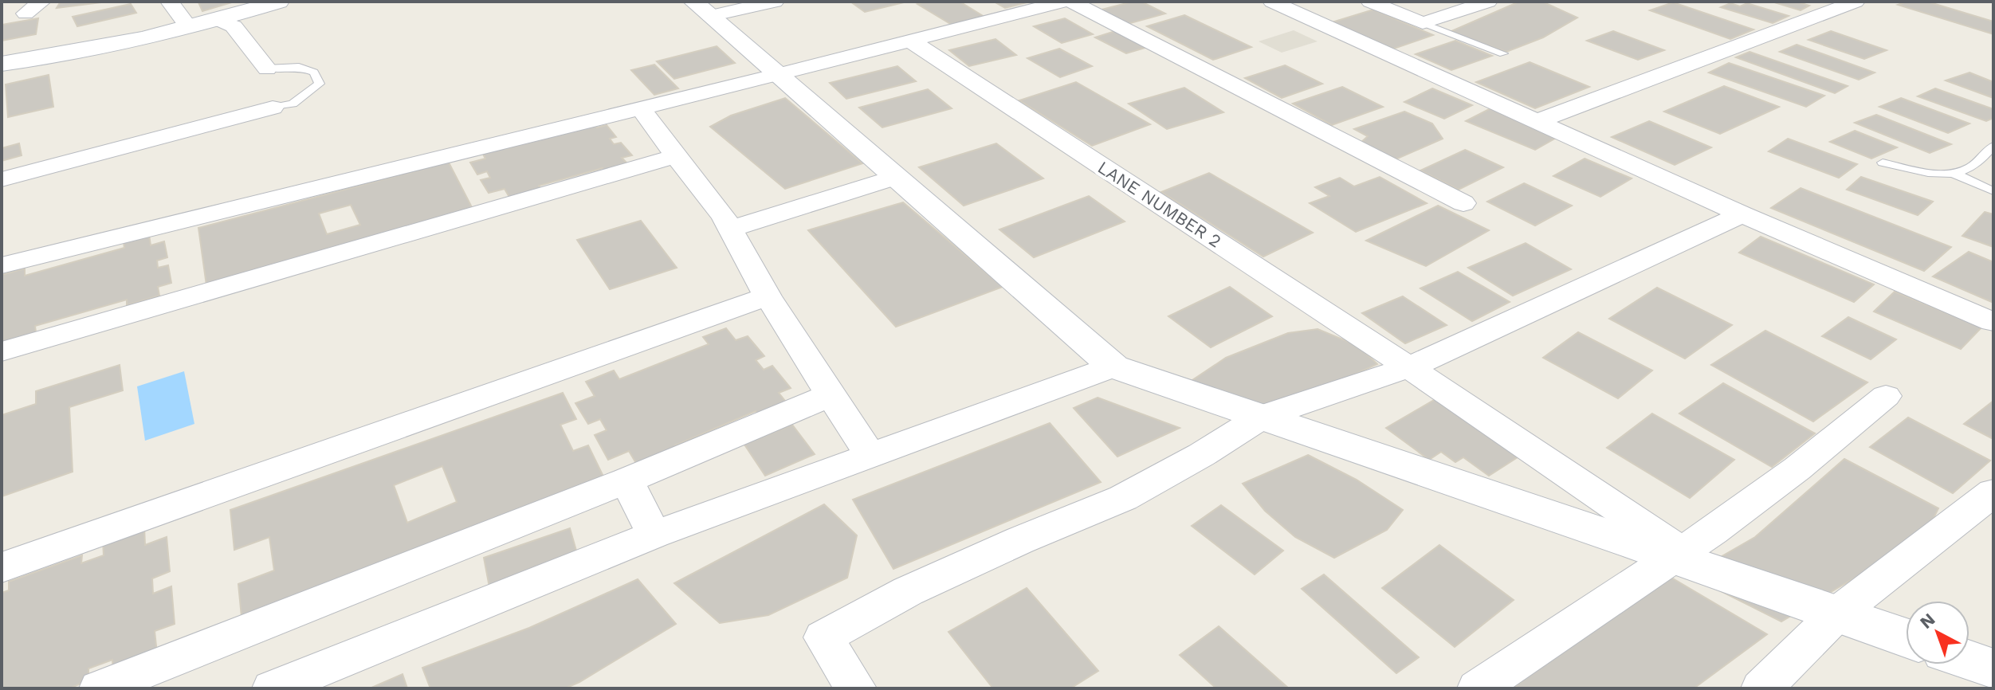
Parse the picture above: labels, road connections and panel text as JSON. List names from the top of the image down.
{
  "streets": {
    "street": ["LANE NUMBER 2"]
  },
  "north": "top left"
}
